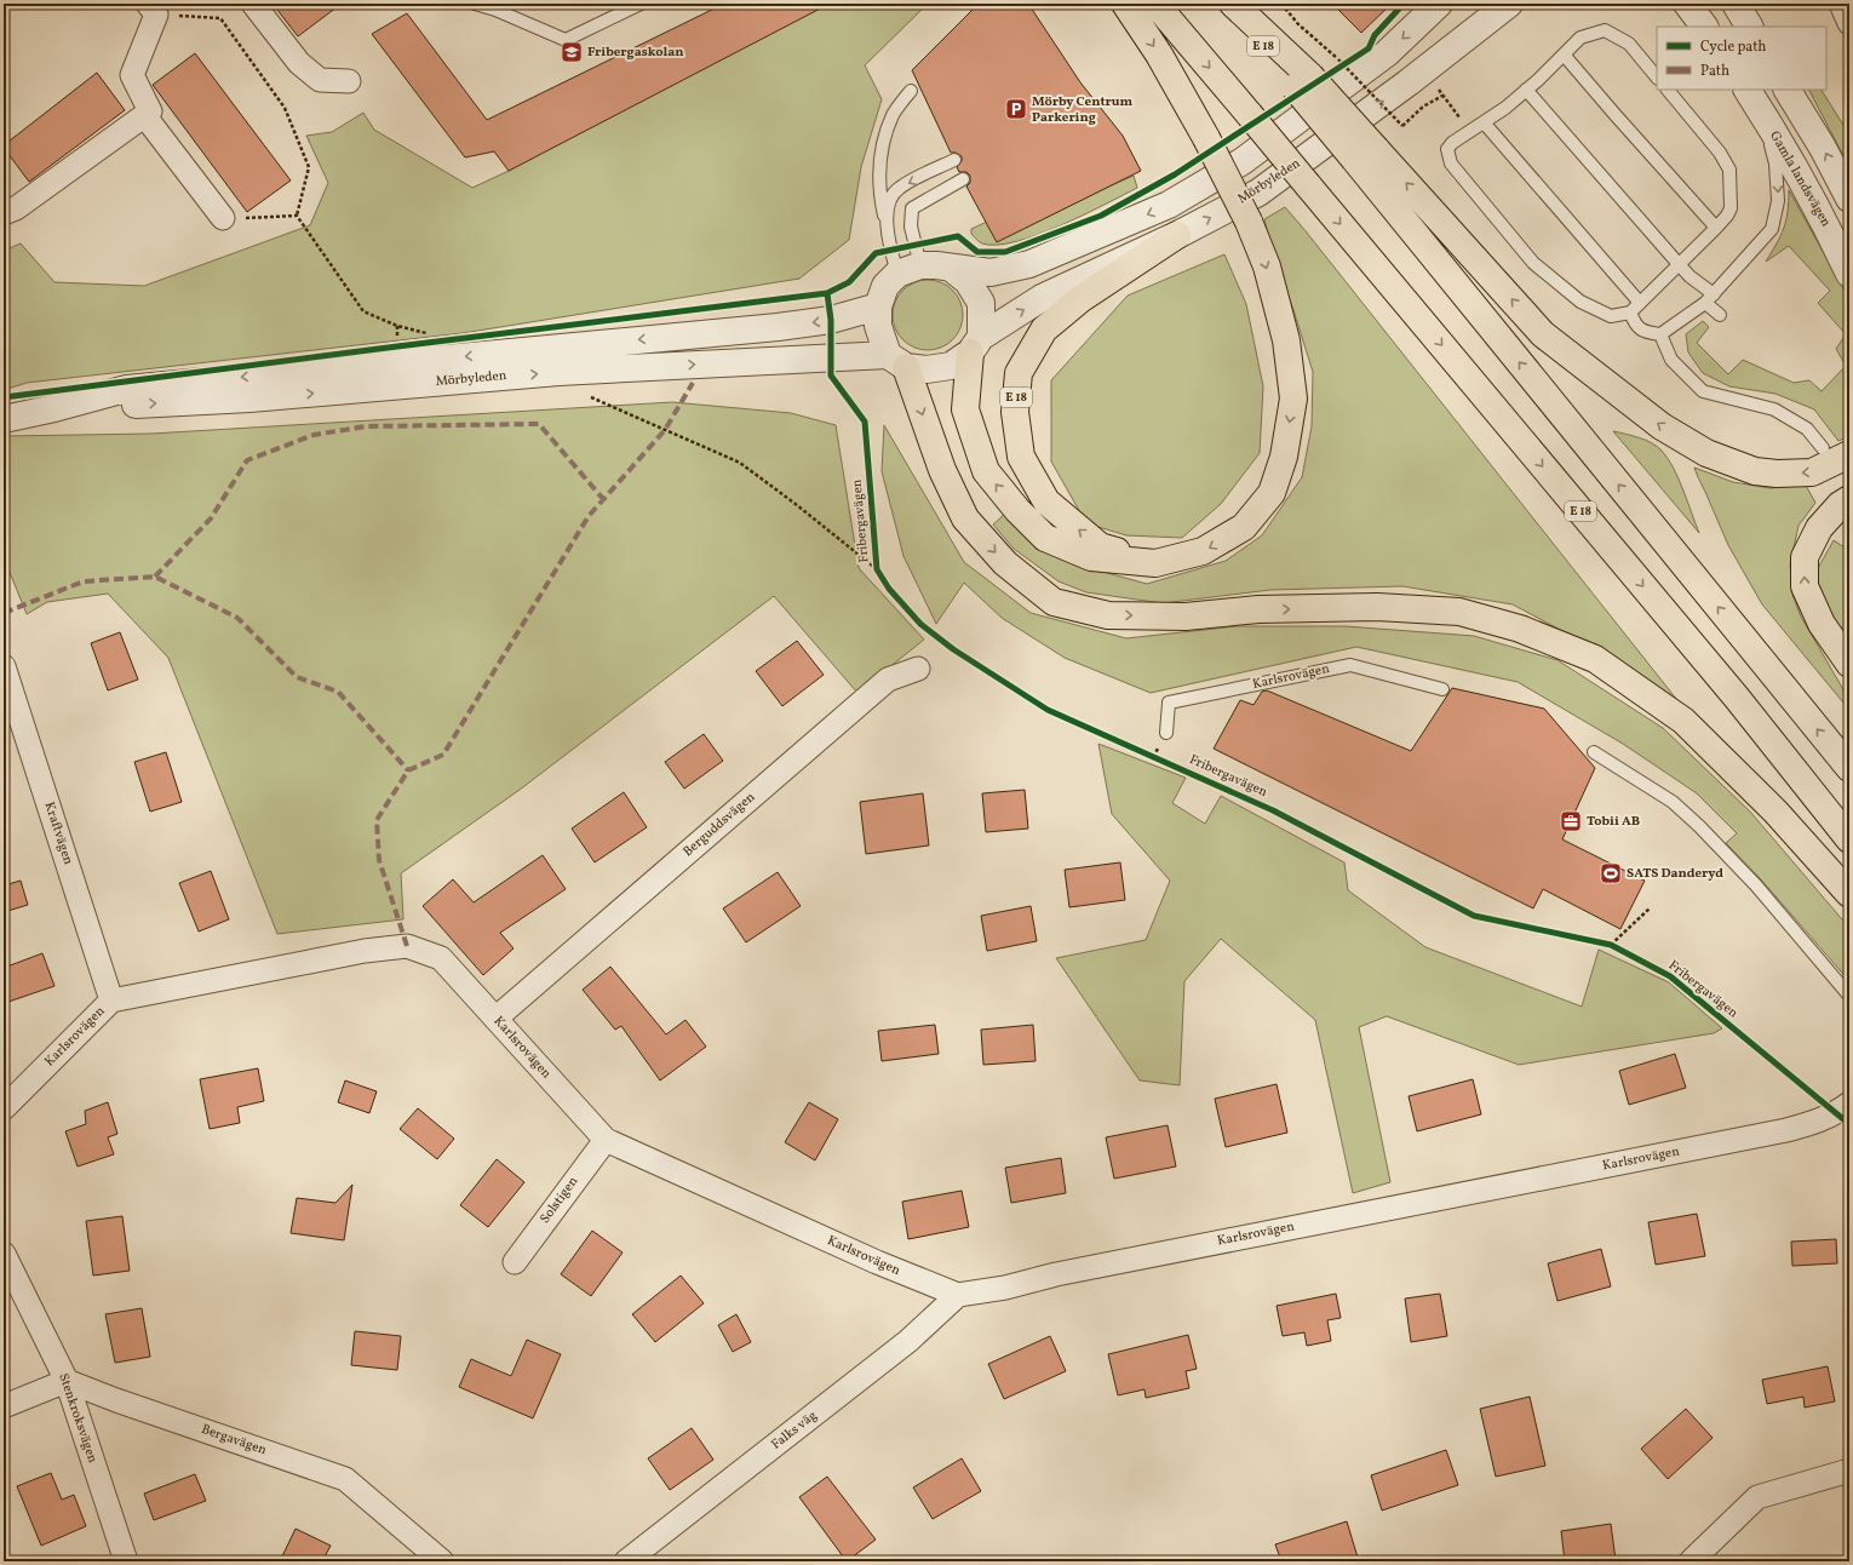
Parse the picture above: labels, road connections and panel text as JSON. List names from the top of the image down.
{
  "streets": {
    "highway": ["E 18"],
    "street": [
      "Gamla landsvägen",
      "Mörbyleden",
      "Karlsrovägen",
      "Berguddsvägen",
      "Kraftvägen",
      "Solstigen",
      "Stenkroksvägen",
      "Falks väg",
      "Bergavägen"
    ],
    "cycle path": ["Fribergavägen"]
  },
  "crossings": [
    ["E 18", "Mörbyleden"],
    ["Karlsrovägen", "Berguddsvägen"],
    ["Karlsrovägen", "Kraftvägen"],
    ["Karlsrovägen", "Solstigen"],
    ["Karlsrovägen", "Falks väg"],
    ["Stenkroksvägen", "Bergavägen"]
  ],
  "places": {
    "school or university": ["Fribergaskolan"],
    "parking": ["Mörby Centrum Parkering"],
    "office": ["Tobii AB"],
    "sports": ["SATS Danderyd"]
  },
  "legend": ["Cycle path", "Path"]
}
